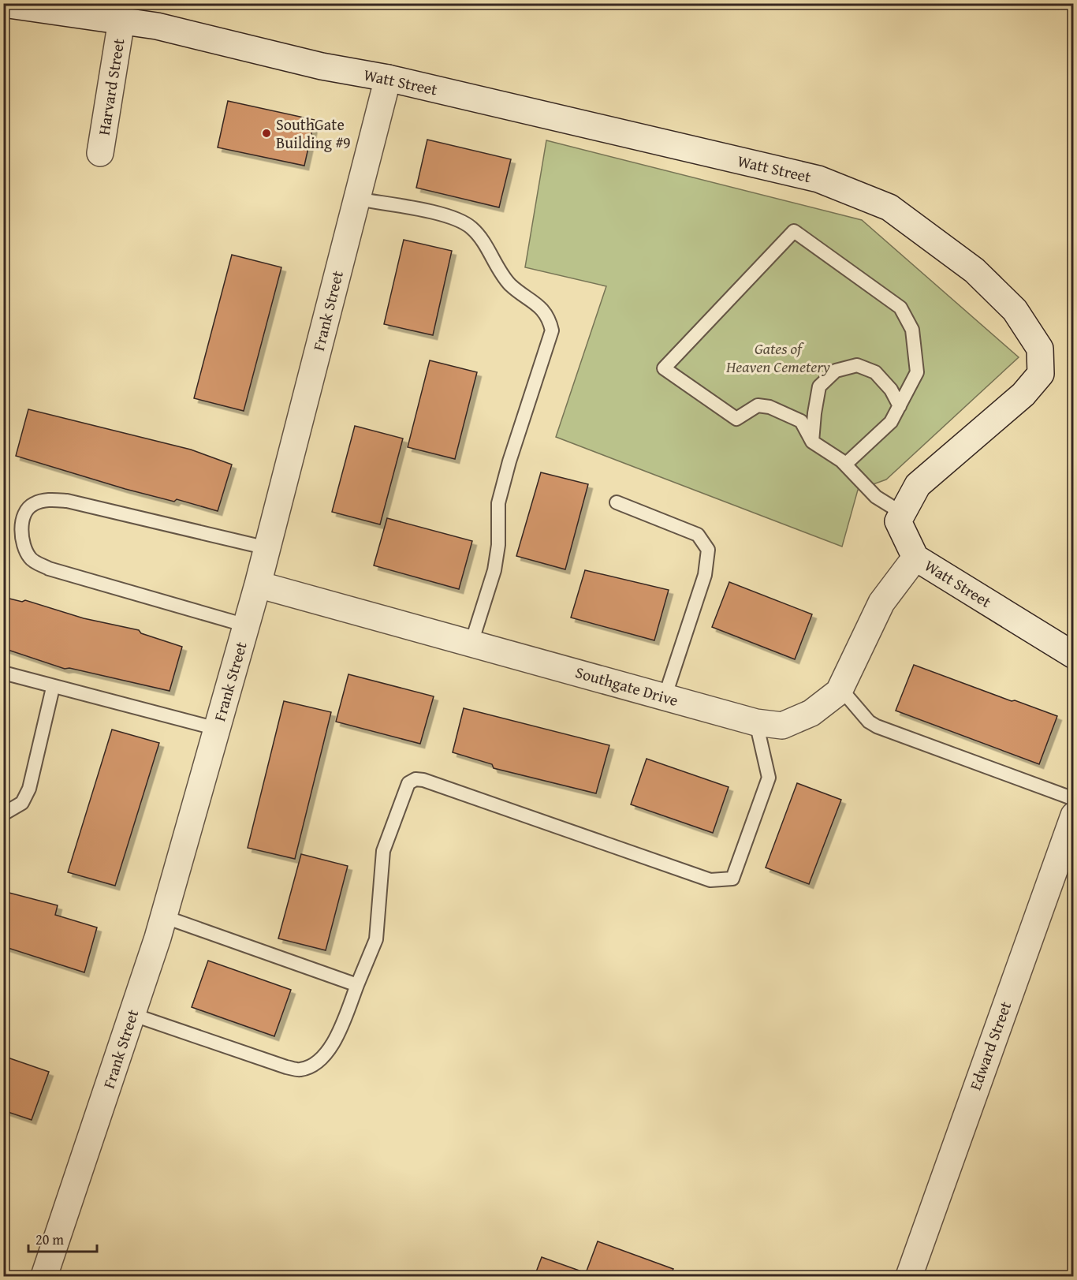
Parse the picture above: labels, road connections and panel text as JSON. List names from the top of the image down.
{
  "streets": {
    "street": [
      "Watt Street",
      "Harvard Street",
      "Frank Street",
      "Southgate Drive",
      "Edward Street"
    ]
  },
  "crossings": [
    ["Watt Street", "Harvard Street"],
    ["Watt Street", "Frank Street"],
    ["Watt Street", "Southgate Drive"],
    ["Frank Street", "Southgate Drive"]
  ],
  "parks": ["Gates of Heaven Cemetery"],
  "places": ["SouthGate Building #9"],
  "scale_bar": "20 m"
}
